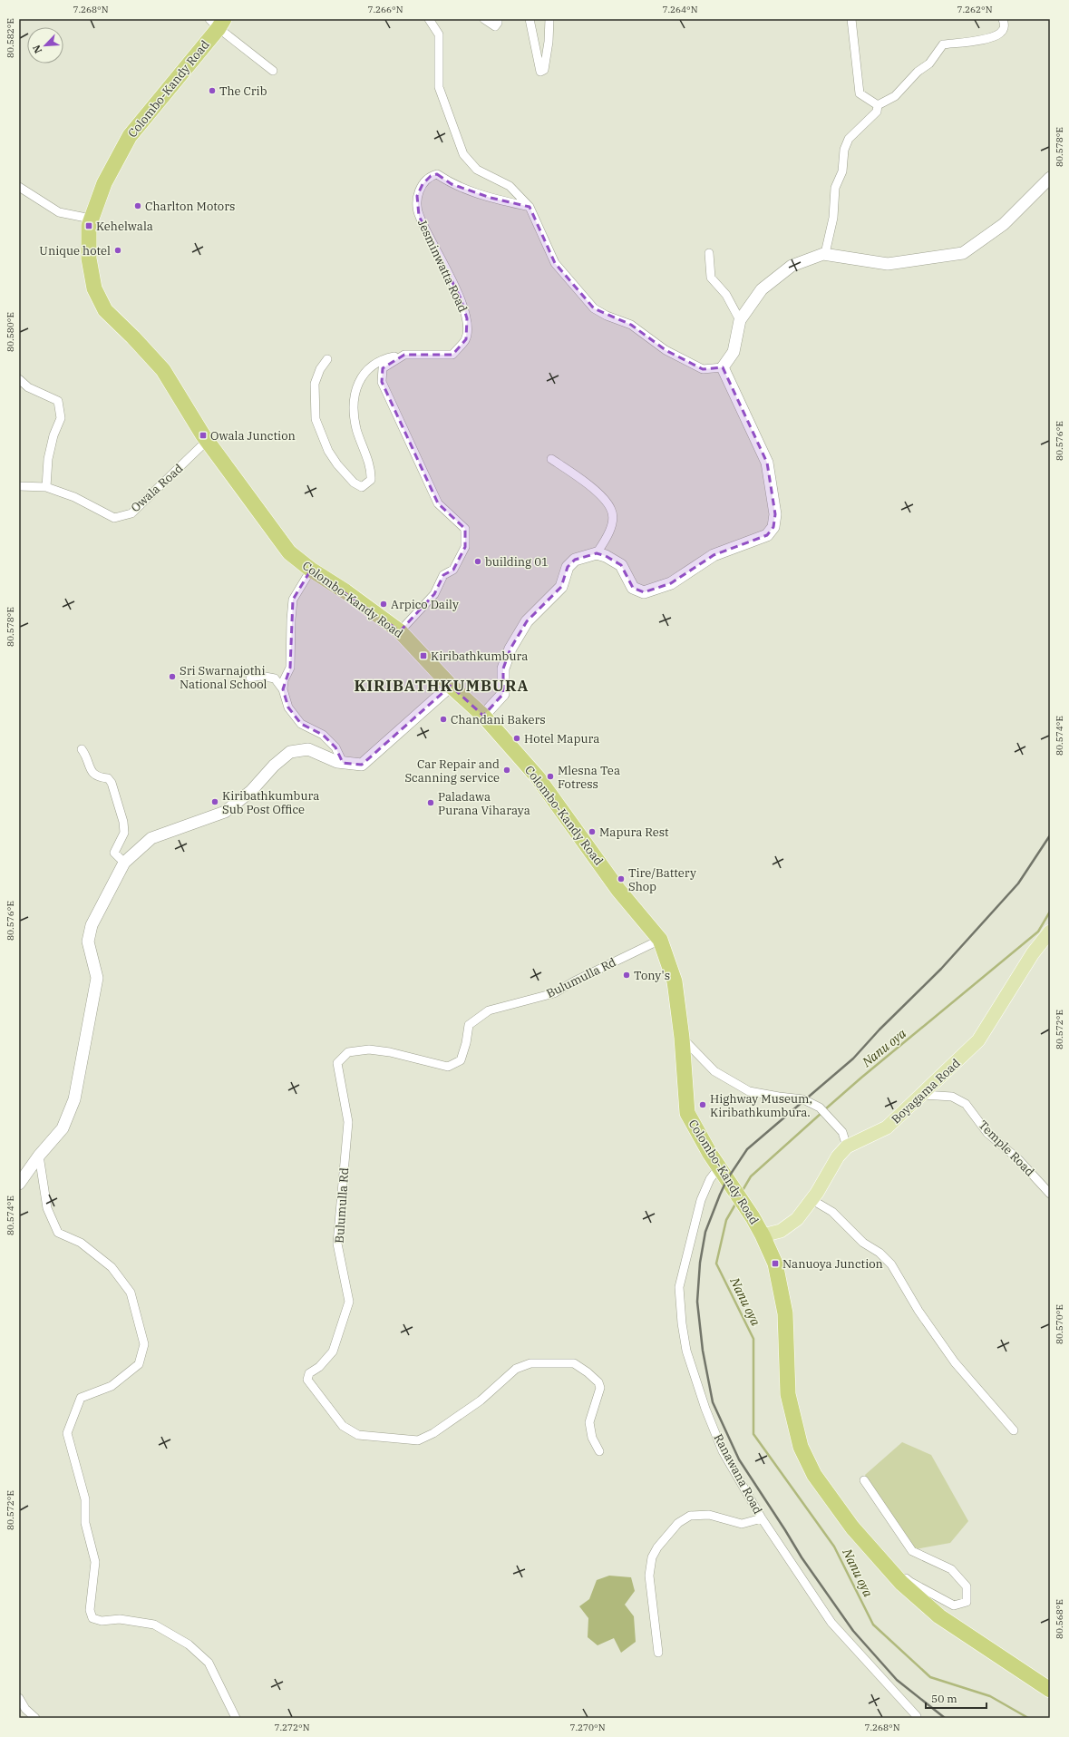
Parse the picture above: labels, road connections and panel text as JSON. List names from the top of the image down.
{
  "streets": {
    "highway": ["Colombo-Kandy Road"],
    "main road": ["Boyagama Road"],
    "street": [
      "Jesminwatta Road",
      "Owala Road",
      "Bulumulla Rd",
      "Temple Road",
      "Ranawana Road"
    ]
  },
  "crossings": [
    ["Colombo-Kandy Road", "Owala Road"],
    ["Colombo-Kandy Road", "Bulumulla Rd"],
    ["Colombo-Kandy Road", "Boyagama Road"],
    ["Colombo-Kandy Road", "Ranawana Road"],
    ["Boyagama Road", "Temple Road"]
  ],
  "districts": ["KIRIBATHKUMBURA"],
  "water": ["Nanu oya"],
  "places": {
    "other": [
      "The Crib",
      "Charlton Motors",
      "Unique hotel",
      "building 01",
      "Arpico Daily",
      "Sri Swarnajothi National School",
      "Chandani Bakers",
      "Hotel Mapura",
      "Car Repair and Scanning service",
      "Mlesna Tea Fotress",
      "Kiribathkumbura Sub Post Office",
      "Paladawa Purana Viharaya",
      "Mapura Rest",
      "Tire/Battery Shop",
      "Tony's",
      "Highway Museum, Kiribathkumbura."
    ],
    "transit": [
      "Kehelwala",
      "Owala Junction",
      "Kiribathkumbura",
      "Nanuoya Junction"
    ]
  },
  "scale_bar": "50 m",
  "north": "bottom left",
  "coordinates": [
    "7.268°N",
    "7.266°N",
    "7.264°N",
    "7.262°N",
    "80.582°E",
    "80.578°E",
    "80.580°E",
    "80.576°E",
    "80.574°E",
    "80.572°E",
    "80.570°E",
    "80.568°E",
    "7.272°N",
    "7.270°N"
  ]
}
